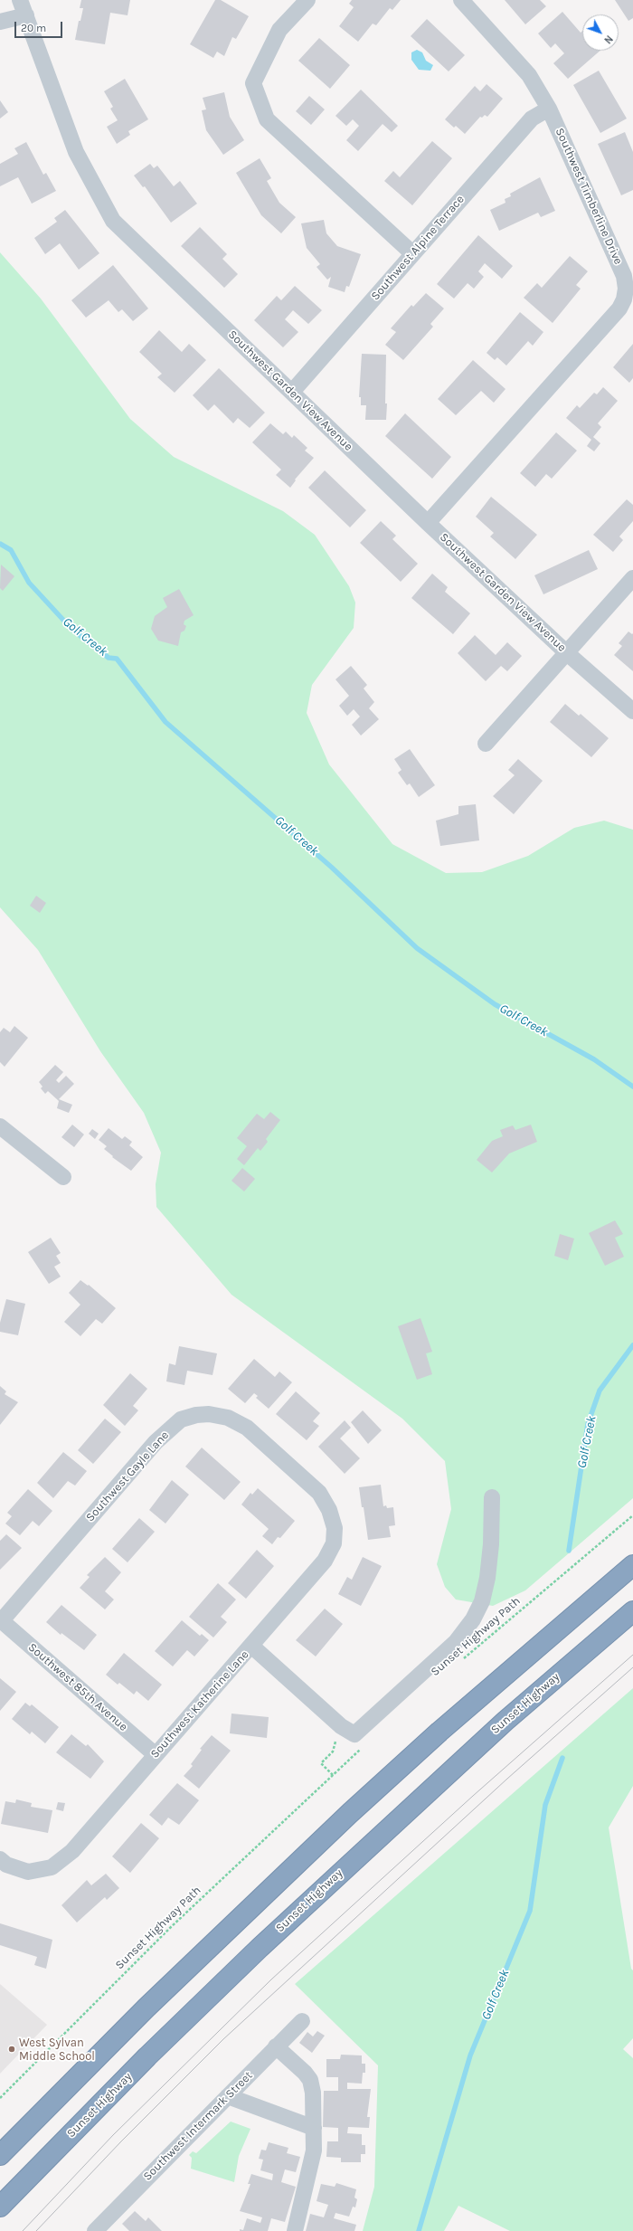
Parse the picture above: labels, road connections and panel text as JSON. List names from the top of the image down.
{
  "streets": {
    "highway": ["Sunset Highway"],
    "street": [
      "Southwest Timberline Drive",
      "Southwest Alpine Terrace",
      "Southwest Garden View Avenue",
      "Southwest Gayle Lane",
      "Southwest 85th Avenue",
      "Southwest Katherine Lane",
      "Southwest Intermark Street"
    ],
    "path": ["Sunset Highway Path"]
  },
  "crossings": [
    ["Southwest Timberline Drive", "Southwest Alpine Terrace"],
    ["Southwest Timberline Drive", "Southwest Garden View Avenue"],
    ["Southwest Alpine Terrace", "Southwest Garden View Avenue"],
    ["Southwest Gayle Lane", "Southwest 85th Avenue"],
    ["Southwest Gayle Lane", "Southwest Katherine Lane"],
    ["Southwest 85th Avenue", "Southwest Katherine Lane"]
  ],
  "water": ["Golf Creek"],
  "places": ["West Sylvan Middle School"],
  "scale_bar": "20 m",
  "north": "bottom right"
}
